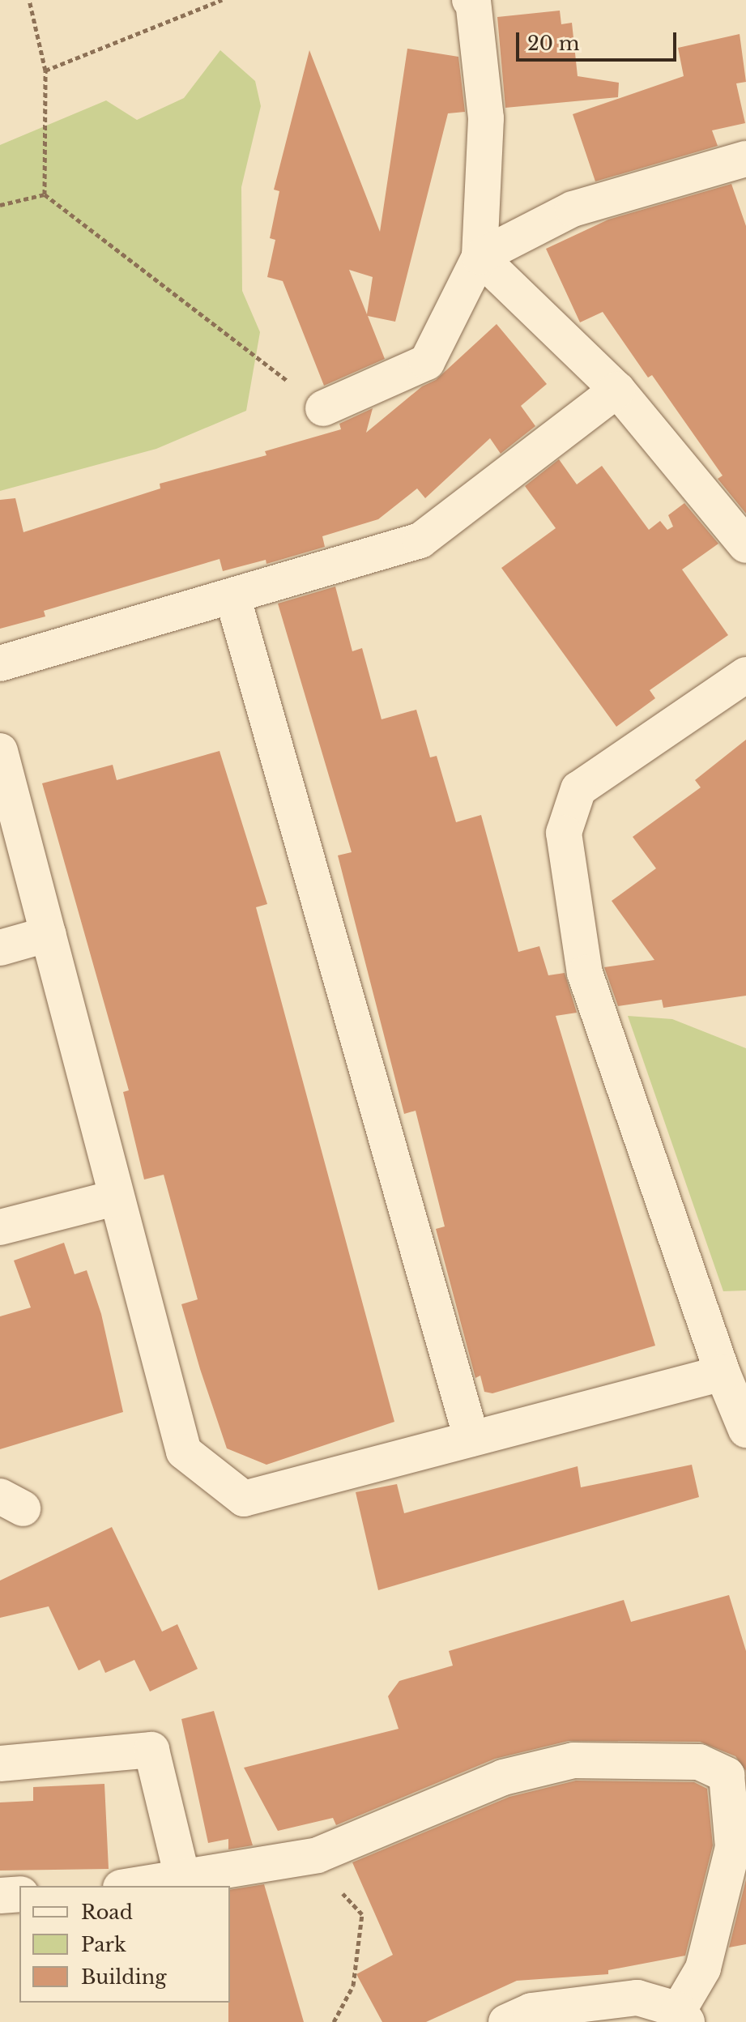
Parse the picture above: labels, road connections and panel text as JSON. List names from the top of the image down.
{
  "legend": ["Road", "Park", "Building"],
  "scale_bar": "20 m"
}
